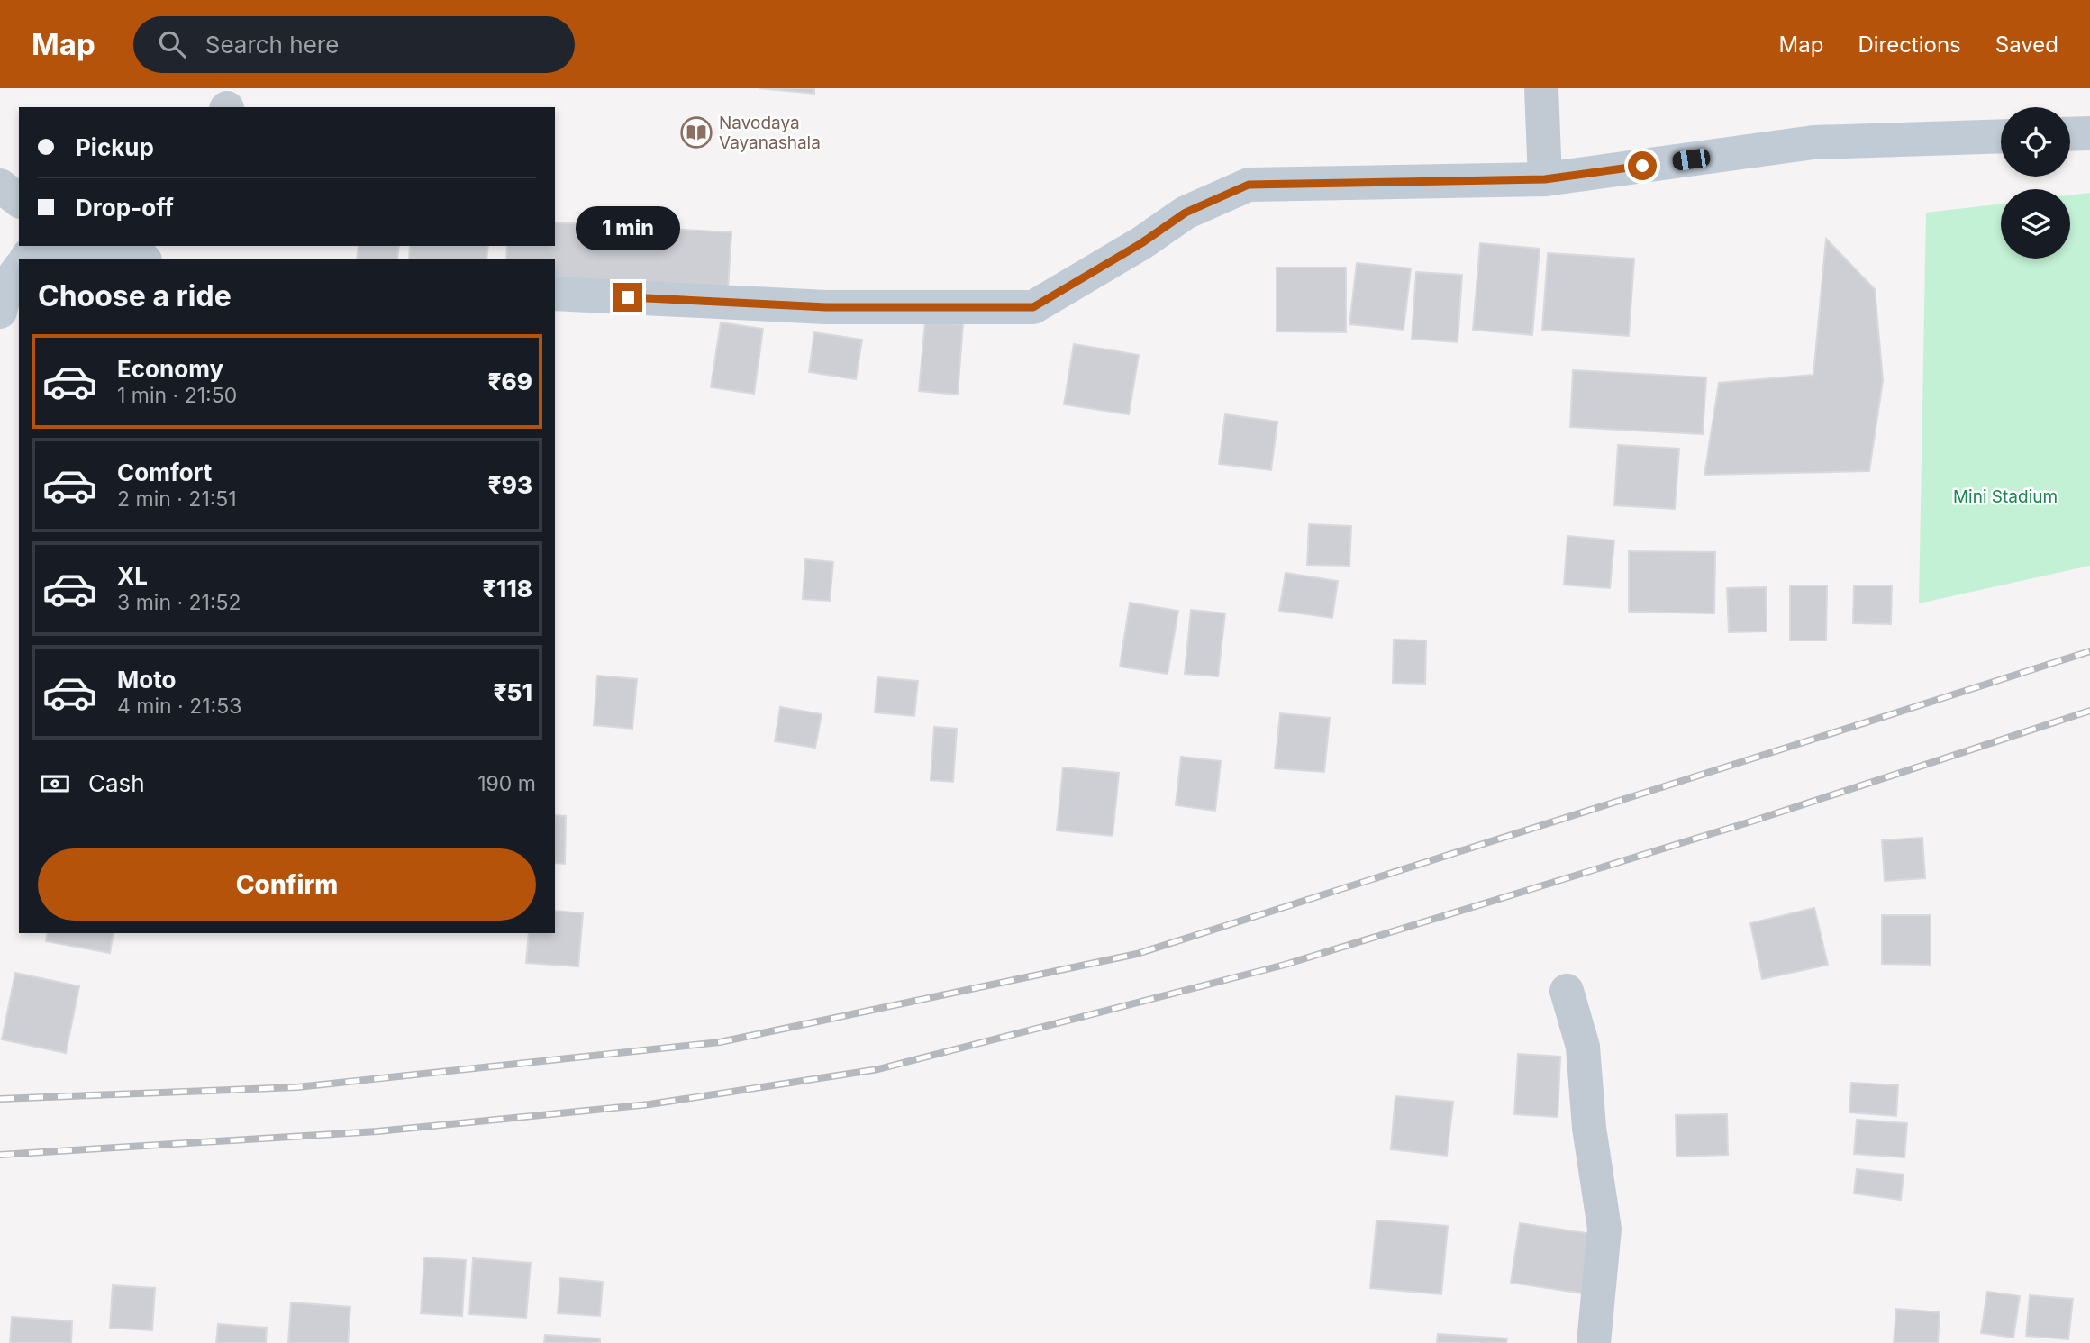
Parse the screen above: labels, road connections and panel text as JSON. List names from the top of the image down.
{
  "parks": ["Mini Stadium"],
  "places": {
    "library": ["Navodaya Vayanashala"]
  },
  "page": {
    "header": "Map",
    "search": "Search here",
    "nav": ["Map", "Directions", "Saved"],
    "banner": ["Pickup", "Drop-off"],
    "bubble": "1 min",
    "heading": "Choose a ride",
    "list": [
      {
        "name": "Economy",
        "note": "1 min · 21:50",
        "value": "₹69"
      },
      {
        "name": "Comfort",
        "note": "2 min · 21:51",
        "value": "₹93"
      },
      {
        "name": "XL",
        "note": "3 min · 21:52",
        "value": "₹118"
      },
      {
        "name": "Moto",
        "note": "4 min · 21:53",
        "value": "₹51"
      }
    ],
    "pay": ["Cash", "190 m"],
    "buttons": "Confirm"
  }
}
